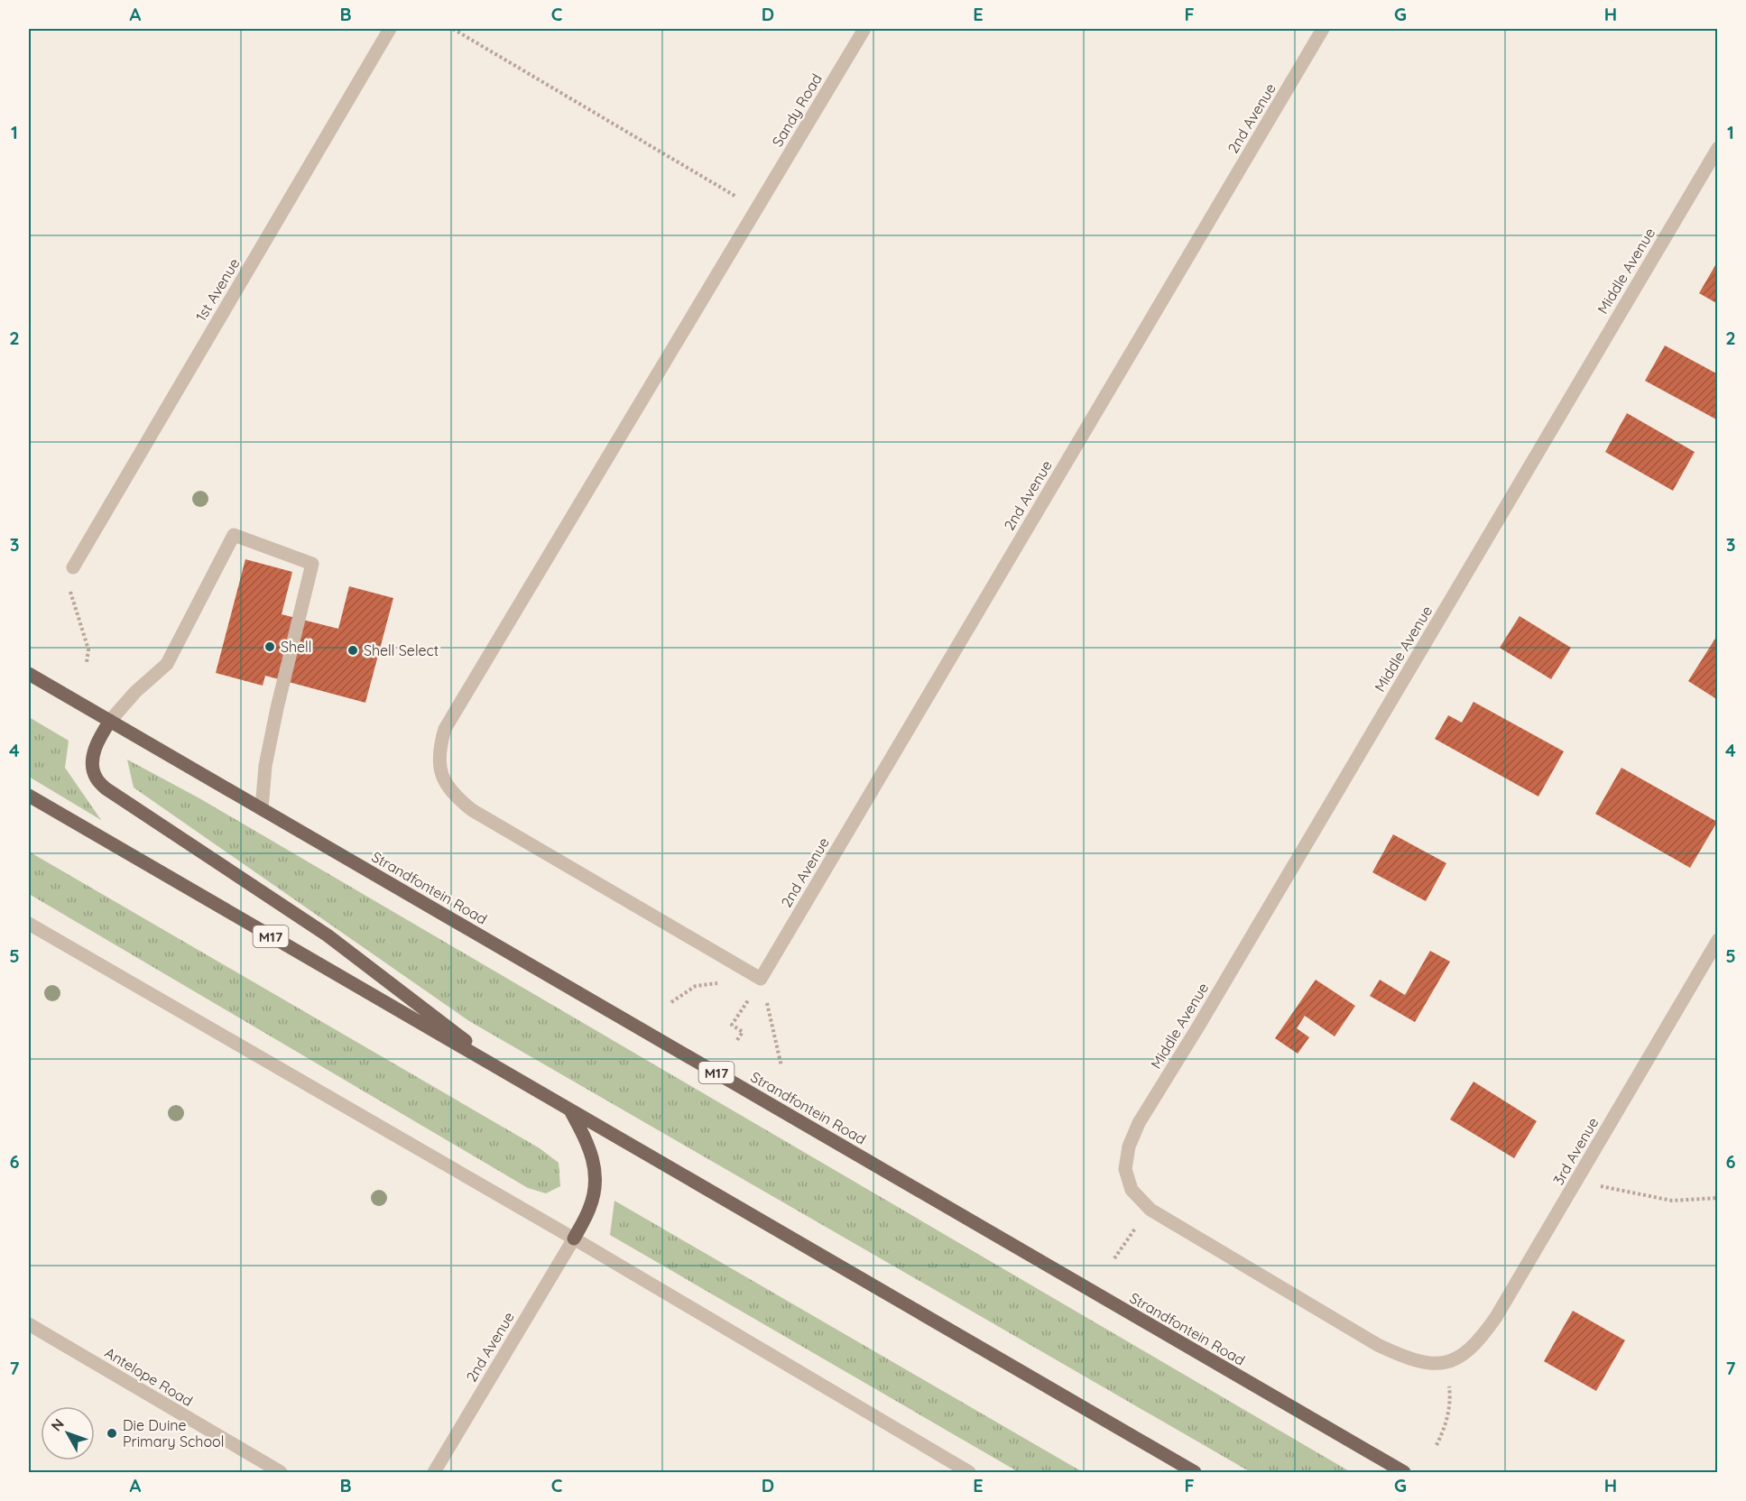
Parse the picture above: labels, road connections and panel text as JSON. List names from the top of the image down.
{
  "streets": {
    "main road": ["Strandfontein Road", "M17"],
    "street": [
      "Sandy Road",
      "2nd Avenue",
      "Middle Avenue",
      "1st Avenue",
      "3rd Avenue",
      "Antelope Road"
    ]
  },
  "crossings": [
    ["Sandy Road", "2nd Avenue"]
  ],
  "places": ["Shell", "Shell Select", "Die Duine Primary School"],
  "north": "top left",
  "grid": {
    "columns": [
      "A",
      "B",
      "C",
      "D",
      "E",
      "F",
      "G",
      "H"
    ],
    "rows": [
      "1",
      "2",
      "3",
      "4",
      "5",
      "6",
      "7"
    ]
  }
}
